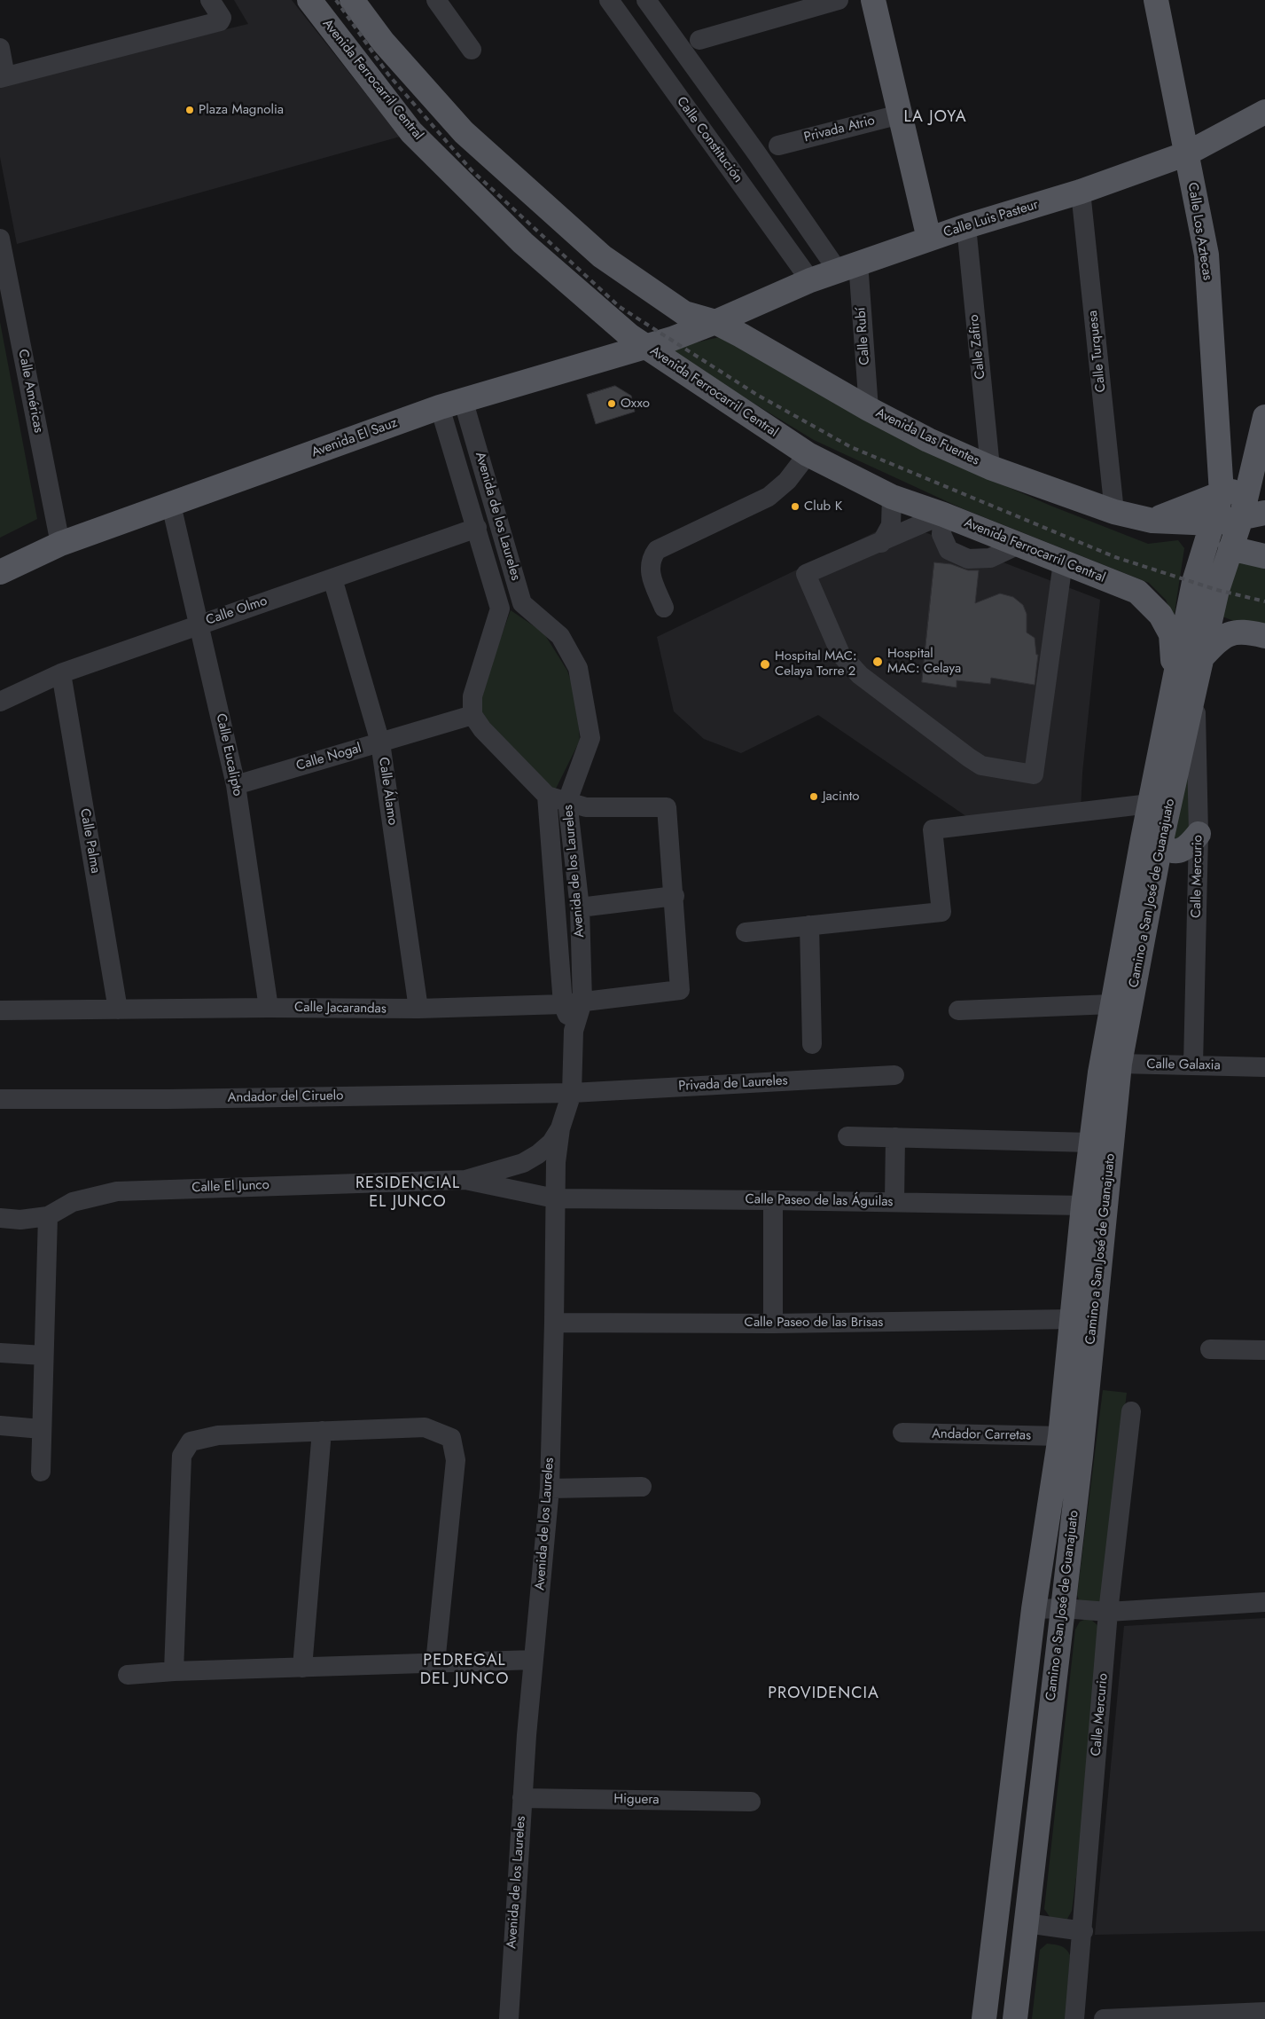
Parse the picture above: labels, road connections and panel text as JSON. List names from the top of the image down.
{
  "streets": {
    "main road": [
      "Avenida Ferrocarril Central",
      "Calle Luis Pasteur",
      "Calle Los Aztecas",
      "Avenida Las Fuentes",
      "Avenida El Sauz",
      "Camino a San José de Guanajuato"
    ],
    "street": [
      "Privada Atrio",
      "Calle Constitución",
      "Calle Rubí",
      "Calle Zafiro",
      "Calle Turquesa",
      "Calle Américas",
      "Avenida de los Laureles",
      "Calle Olmo",
      "Calle Eucalipto",
      "Calle Nogal",
      "Calle Álamo",
      "Calle Palma",
      "Calle Mercurio",
      "Calle Jacarandas",
      "Calle Galaxia",
      "Privada de Laureles",
      "Andador del Ciruelo",
      "Calle El Junco",
      "Calle Paseo de las Águilas",
      "Calle Paseo de las Brisas",
      "Andador Carretas",
      "Higuera"
    ]
  },
  "crossings": [
    ["Avenida Ferrocarril Central", "Avenida El Sauz"],
    ["Avenida Ferrocarril Central", "Calle Mercurio"],
    ["Avenida Ferrocarril Central", "Camino a San José de Guanajuato"],
    ["Calle Constitución", "Calle Luis Pasteur"],
    ["Calle Luis Pasteur", "Calle Los Aztecas"],
    ["Calle Luis Pasteur", "Calle Rubí"],
    ["Calle Luis Pasteur", "Calle Zafiro"],
    ["Calle Luis Pasteur", "Calle Turquesa"],
    ["Calle Luis Pasteur", "Avenida Las Fuentes"],
    ["Calle Luis Pasteur", "Avenida El Sauz"],
    ["Calle Los Aztecas", "Camino a San José de Guanajuato"],
    ["Calle Rubí", "Avenida Las Fuentes"],
    ["Calle Zafiro", "Avenida Las Fuentes"],
    ["Calle Turquesa", "Avenida Las Fuentes"],
    ["Calle Américas", "Avenida El Sauz"],
    ["Avenida Las Fuentes", "Avenida El Sauz"],
    ["Avenida Las Fuentes", "Camino a San José de Guanajuato"],
    ["Avenida El Sauz", "Avenida de los Laureles"],
    ["Avenida El Sauz", "Calle Eucalipto"],
    ["Avenida de los Laureles", "Calle Olmo"],
    ["Avenida de los Laureles", "Calle Nogal"],
    ["Avenida de los Laureles", "Calle Jacarandas"],
    ["Avenida de los Laureles", "Privada de Laureles"],
    ["Avenida de los Laureles", "Andador del Ciruelo"],
    ["Avenida de los Laureles", "Calle El Junco"],
    ["Avenida de los Laureles", "Calle Paseo de las Águilas"],
    ["Avenida de los Laureles", "Calle Paseo de las Brisas"],
    ["Avenida de los Laureles", "Higuera"],
    ["Calle Olmo", "Calle Eucalipto"],
    ["Calle Olmo", "Calle Álamo"],
    ["Calle Olmo", "Calle Palma"],
    ["Calle Eucalipto", "Calle Nogal"],
    ["Calle Eucalipto", "Calle Jacarandas"],
    ["Calle Nogal", "Calle Álamo"],
    ["Calle Álamo", "Calle Jacarandas"],
    ["Calle Palma", "Calle Jacarandas"],
    ["Calle Mercurio", "Camino a San José de Guanajuato"],
    ["Calle Mercurio", "Calle Galaxia"],
    ["Camino a San José de Guanajuato", "Calle Galaxia"],
    ["Camino a San José de Guanajuato", "Calle Paseo de las Águilas"],
    ["Camino a San José de Guanajuato", "Calle Paseo de las Brisas"],
    ["Camino a San José de Guanajuato", "Andador Carretas"],
    ["Privada de Laureles", "Andador del Ciruelo"],
    ["Calle El Junco", "Calle Paseo de las Águilas"]
  ],
  "districts": [
    "LA JOYA",
    "RESIDENCIAL EL JUNCO",
    "PEDREGAL DEL JUNCO",
    "PROVIDENCIA"
  ],
  "places": [
    "Plaza Magnolia",
    "Oxxo",
    "Club K",
    "Hospital MAC: Celaya",
    "Hospital MAC: Celaya Torre 2",
    "Jacinto"
  ]
}
